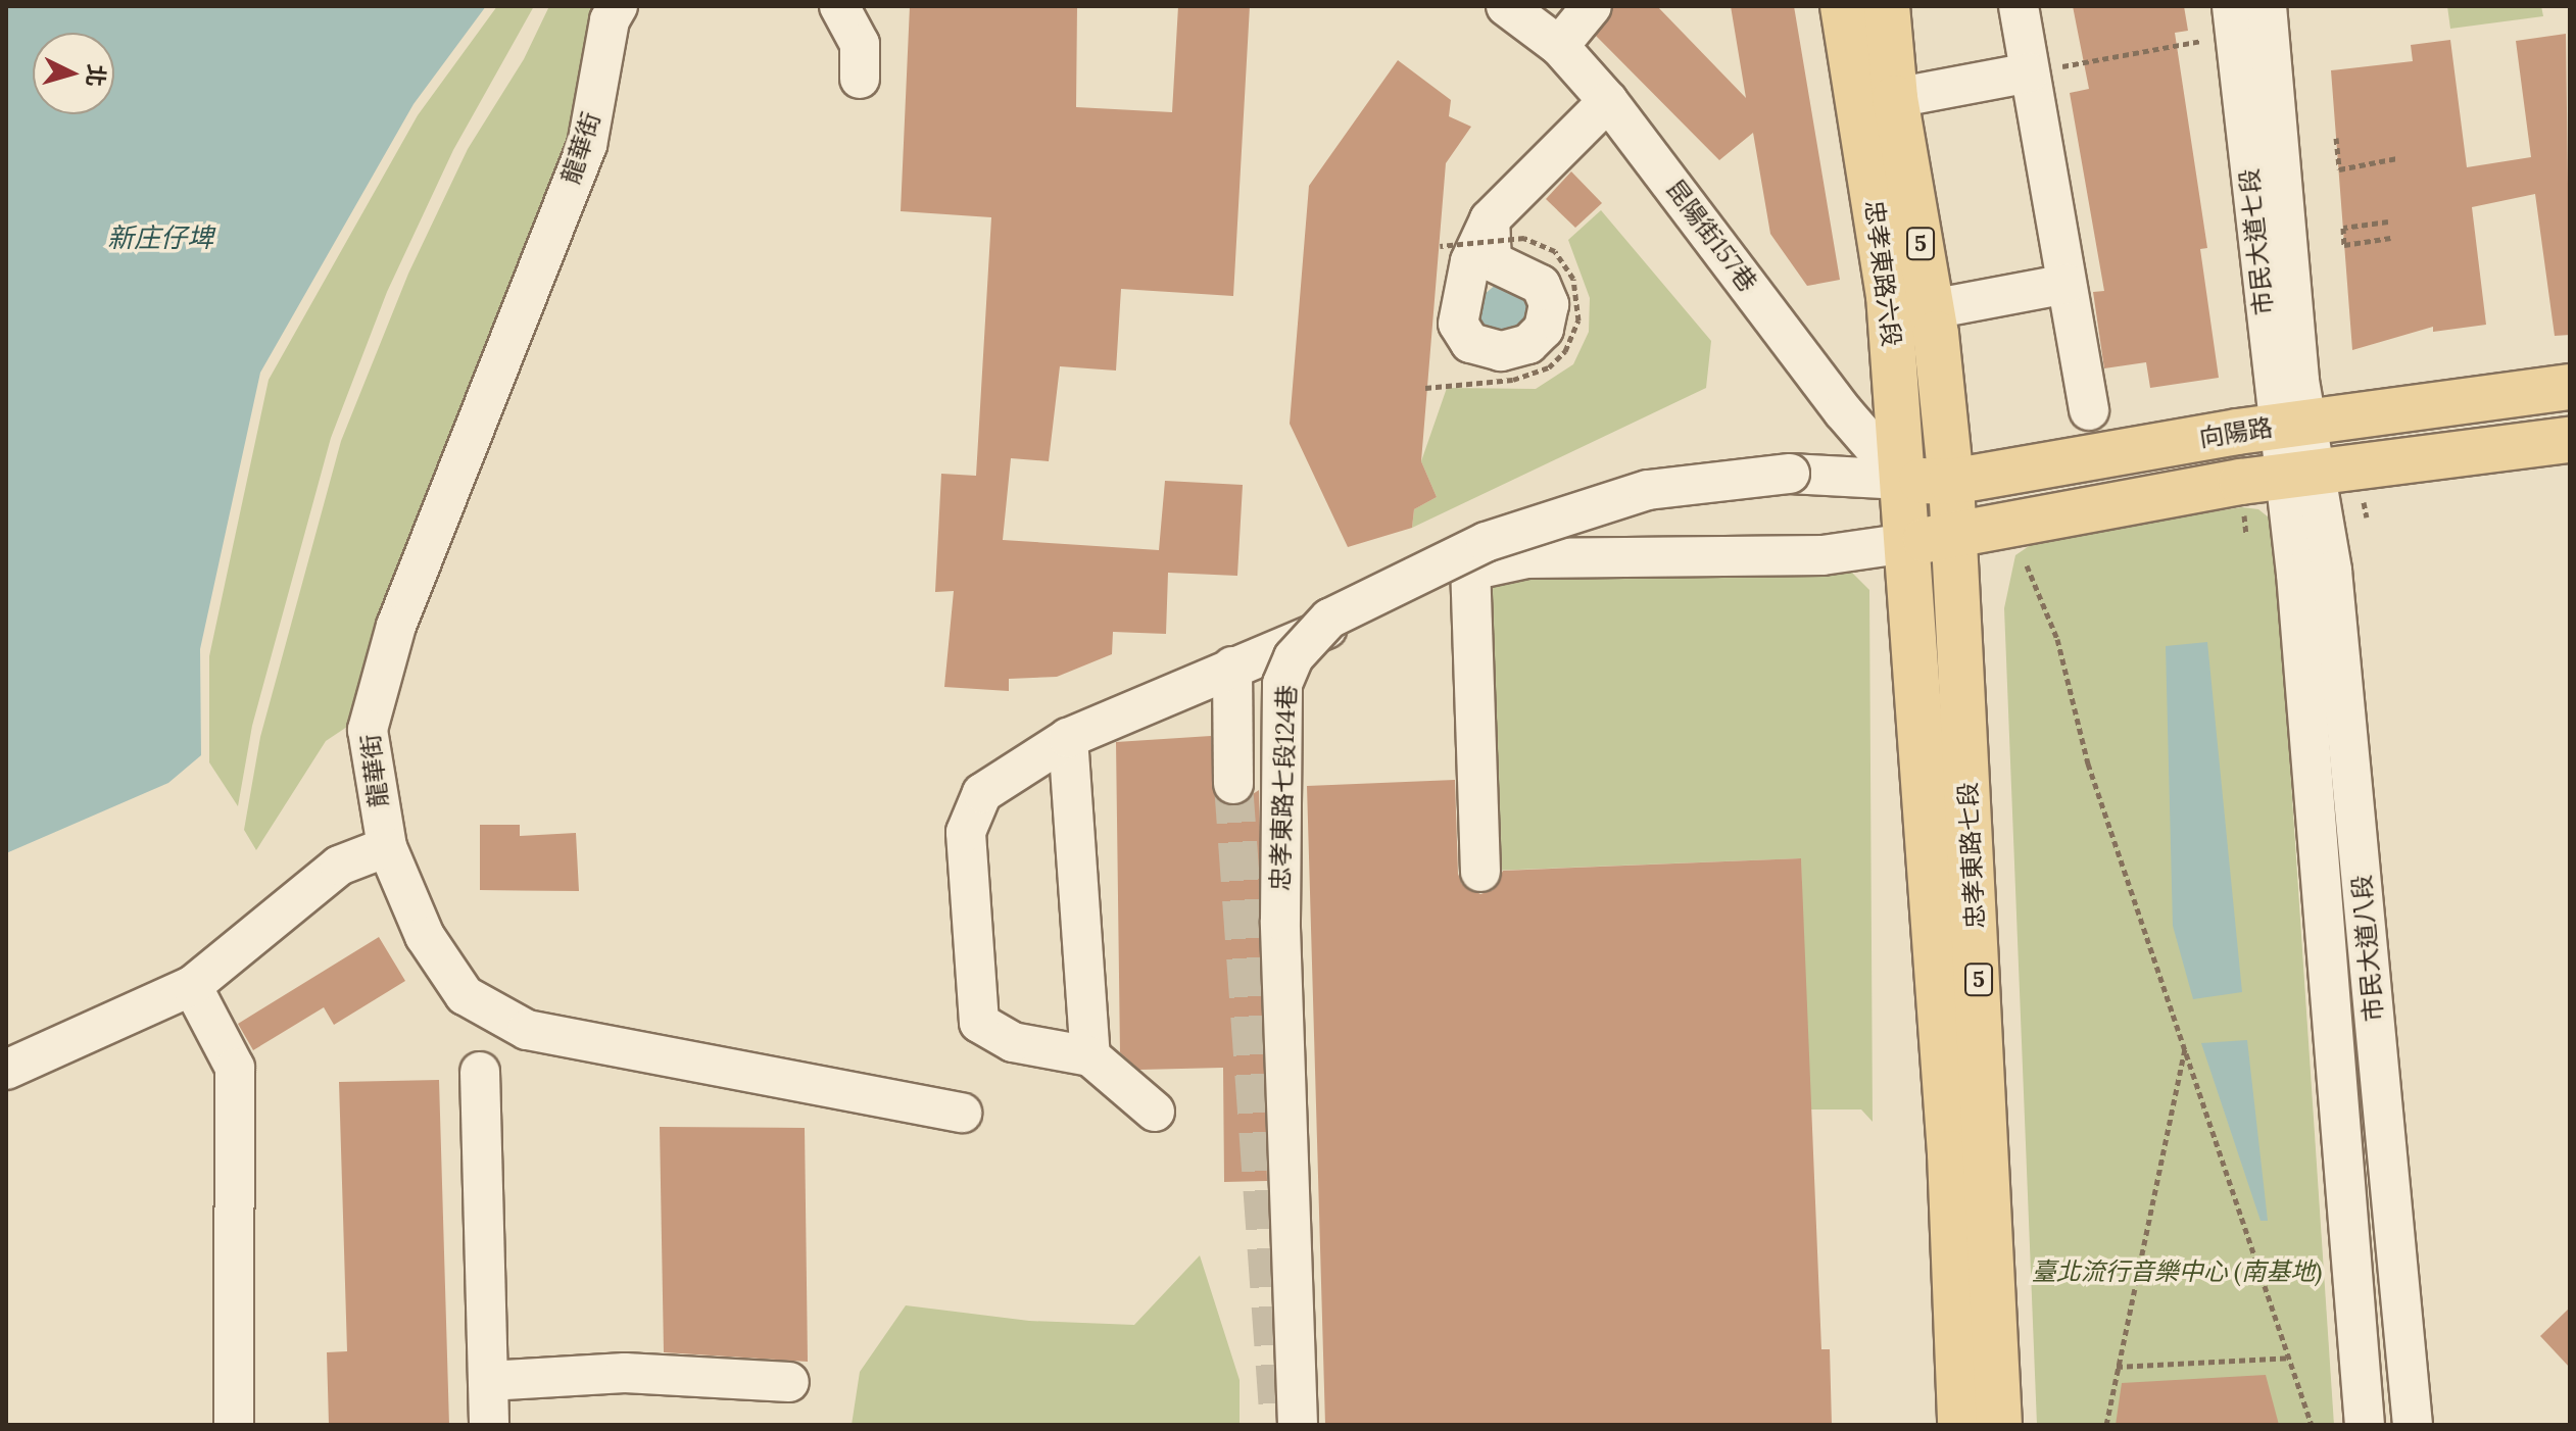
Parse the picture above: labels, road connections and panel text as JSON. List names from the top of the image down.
{
  "streets": {
    "main road": [
      "5",
      "忠孝東路六段",
      "向陽路",
      "忠孝東路七段"
    ],
    "street": [
      "龍華街",
      "昆陽街157巷",
      "市民大道七段",
      "忠孝東路七段124巷",
      "市民大道八段"
    ]
  },
  "crossings": [
    ["昆陽街157巷", "忠孝東路六段"],
    ["昆陽街157巷", "向陽路"],
    ["昆陽街157巷", "忠孝東路七段124巷"],
    ["市民大道七段", "向陽路"],
    ["市民大道七段", "市民大道八段"],
    ["忠孝東路六段", "向陽路"],
    ["忠孝東路六段", "忠孝東路七段124巷"],
    ["忠孝東路六段", "忠孝東路七段"],
    ["向陽路", "忠孝東路七段124巷"],
    ["向陽路", "忠孝東路七段"],
    ["向陽路", "市民大道八段"]
  ],
  "water": ["新庄仔埤"],
  "parks": ["臺北流行音樂中心 (南基地)"],
  "north": "right"
}
